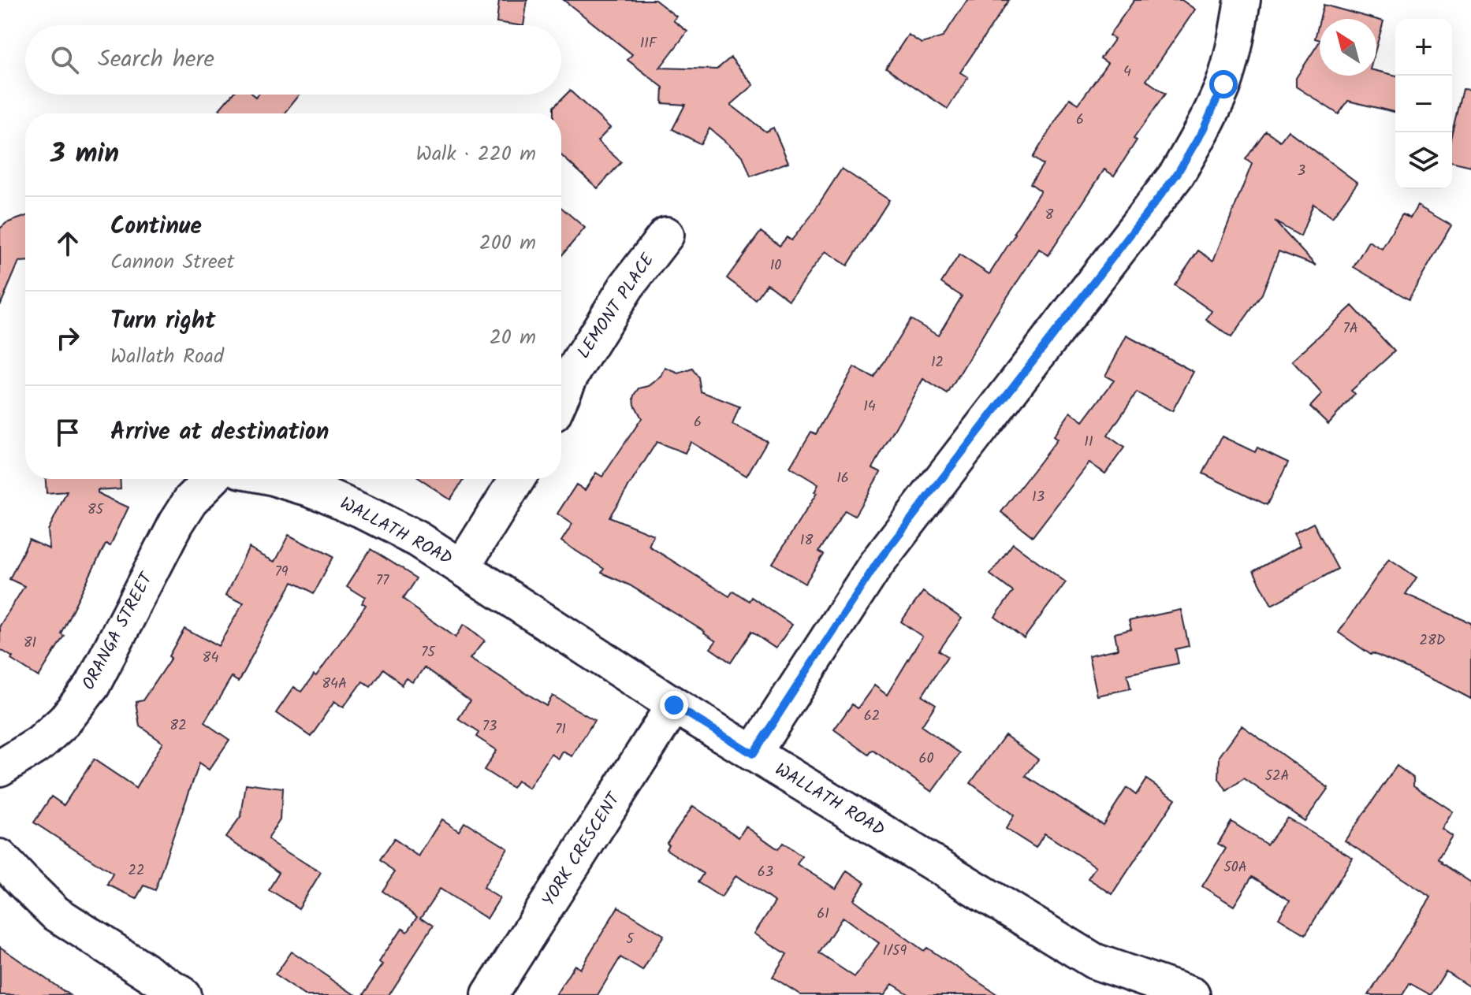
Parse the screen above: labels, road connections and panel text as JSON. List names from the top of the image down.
{
  "streets": {
    "street": [
      "LEMONT PLACE",
      "WALLATH ROAD",
      "ORANGA STREET",
      "YORK CRESCENT"
    ]
  },
  "crossings": [
    ["WALLATH ROAD", "YORK CRESCENT"]
  ],
  "house_numbers": [
    "11F",
    "4",
    "6",
    "3",
    "8",
    "10",
    "7A",
    "12",
    "14",
    "6",
    "11",
    "16",
    "13",
    "85",
    "18",
    "79",
    "77",
    "28D",
    "81",
    "75",
    "84",
    "84A",
    "62",
    "82",
    "73",
    "71",
    "60",
    "52A",
    "50A",
    "22",
    "63",
    "61",
    "5",
    "1/59"
  ],
  "north": "top left",
  "page": {
    "map_buttons": ["+", "−"],
    "search": "Search here",
    "heading": ["3 min", "Walk · 220 m"],
    "list": [
      ["Continue", "Cannon Street", "200 m"],
      ["Turn right", "Wallath Road", "20 m"],
      "Arrive at destination"
    ]
  }
}
